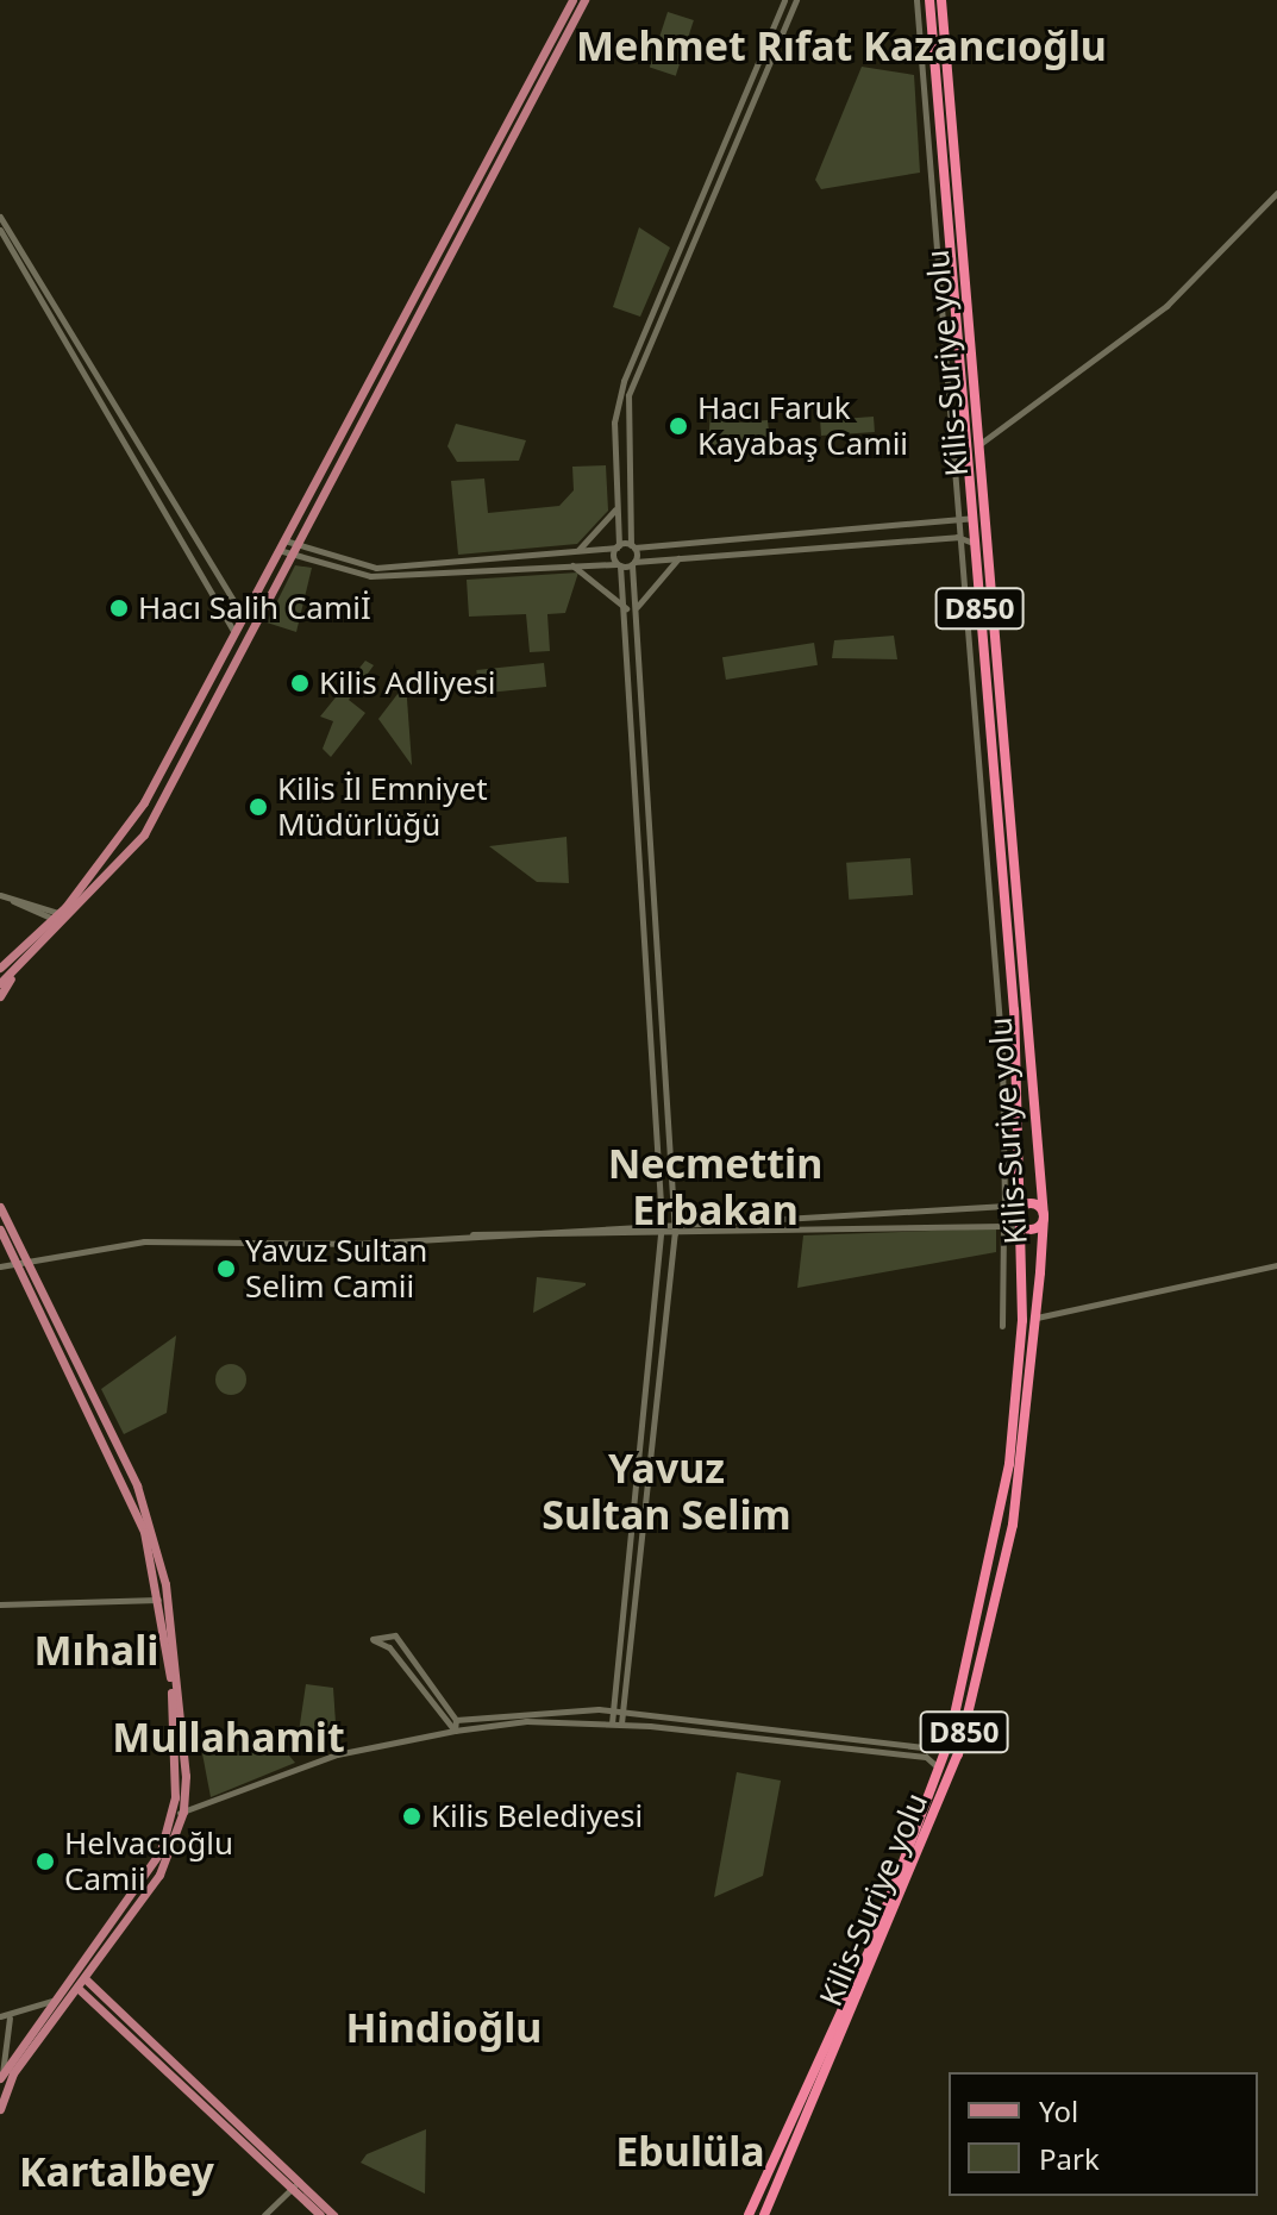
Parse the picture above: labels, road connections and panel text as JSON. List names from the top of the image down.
{
  "streets": {
    "highway": ["Kilis-Suriye yolu", "D850"]
  },
  "districts": [
    "Mehmet Rıfat Kazancıoğlu",
    "Necmettin Erbakan",
    "Yavuz Sultan Selim",
    "Mıhali",
    "Mullahamit",
    "Hindioğlu",
    "Ebulüla",
    "Kartalbey"
  ],
  "places": [
    "Hacı Faruk Kayabaş Camii",
    "Hacı Salih Camiİ",
    "Kilis Adliyesi",
    "Kilis İl Emniyet Müdürlüğü",
    "Yavuz Sultan Selim Camii",
    "Kilis Belediyesi",
    "Helvacıoğlu Camii"
  ],
  "legend": ["Yol", "Park"]
}
